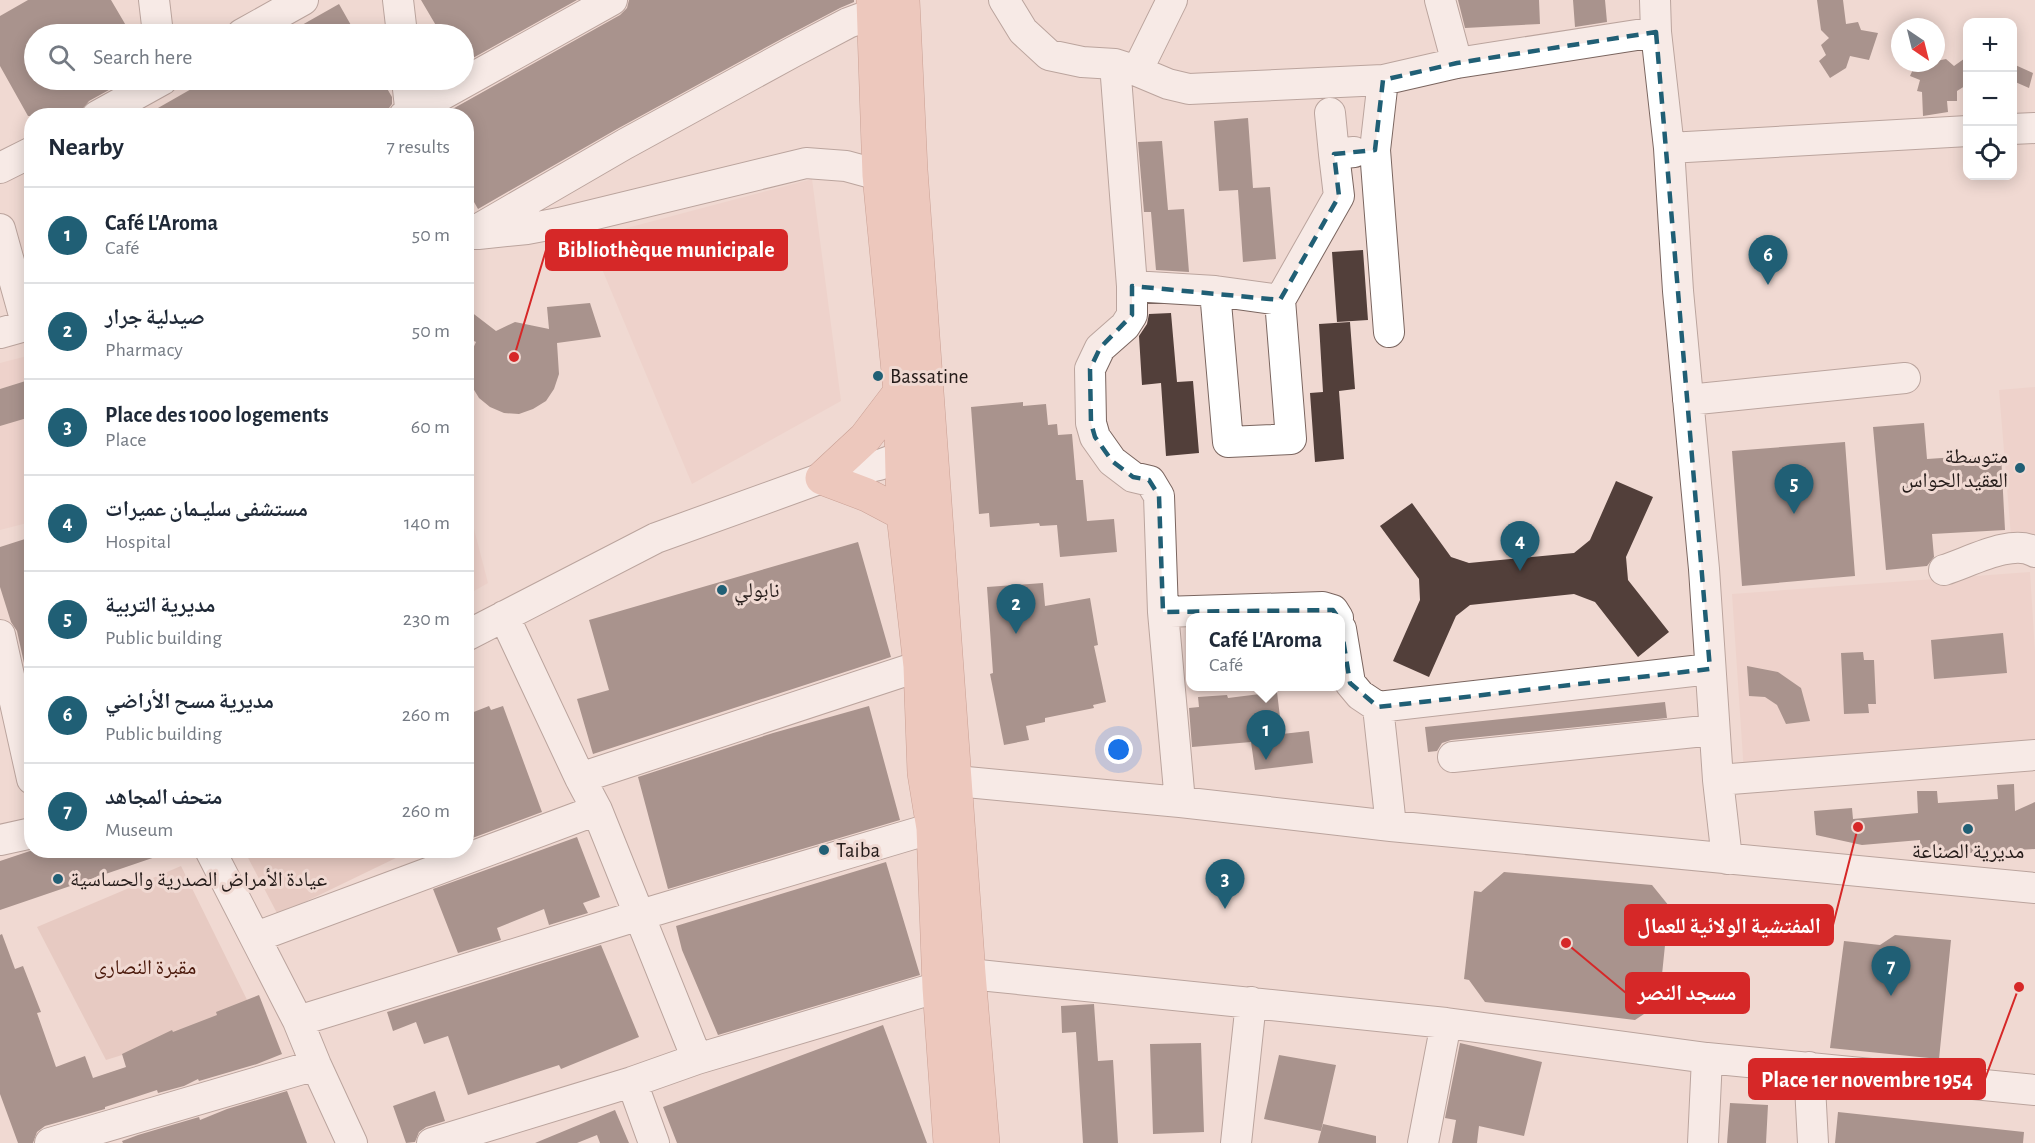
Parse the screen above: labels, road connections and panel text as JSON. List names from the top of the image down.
{
  "parks": ["مقبرة النصارى"],
  "places": [
    "Bibliothèque municipale",
    "Bassatine",
    "متوسطة العقيد الحواس",
    "نابولي",
    "المفتشية الولائية للعمال",
    "مديرية الصناعة",
    "Taiba",
    "عيادة الأمراض الصدرية والحساسية",
    "مسجد النصر",
    "Place 1er novembre 1954"
  ],
  "north": "bottom right",
  "page": {
    "map_buttons": ["+", "−"],
    "search": "Search here",
    "heading": ["Nearby", "7 results"],
    "list": [
      {
        "mark": "1",
        "name": "Café L'Aroma",
        "note": "Café",
        "value": "50 m"
      },
      {
        "mark": "2",
        "name": "صيدلية جرار",
        "note": "Pharmacy",
        "value": "50 m"
      },
      {
        "mark": "3",
        "name": "Place des 1000 logements",
        "note": "Place",
        "value": "60 m"
      },
      {
        "mark": "4",
        "name": "مستشفى سليـمان عميرات",
        "note": "Hospital",
        "value": "140 m"
      },
      {
        "mark": "5",
        "name": "مديرية التربية",
        "note": "Public building",
        "value": "230 m"
      },
      {
        "mark": "6",
        "name": "مديرية مسح الأراضي",
        "note": "Public building",
        "value": "260 m"
      },
      {
        "mark": "7",
        "name": "متحف المجاهد",
        "note": "Museum",
        "value": "260 m"
      }
    ],
    "pins": [
      "6",
      "5",
      "4",
      "2",
      "1",
      "3",
      "7"
    ],
    "popup": ["Café L'Aroma", "Café"]
  }
}
